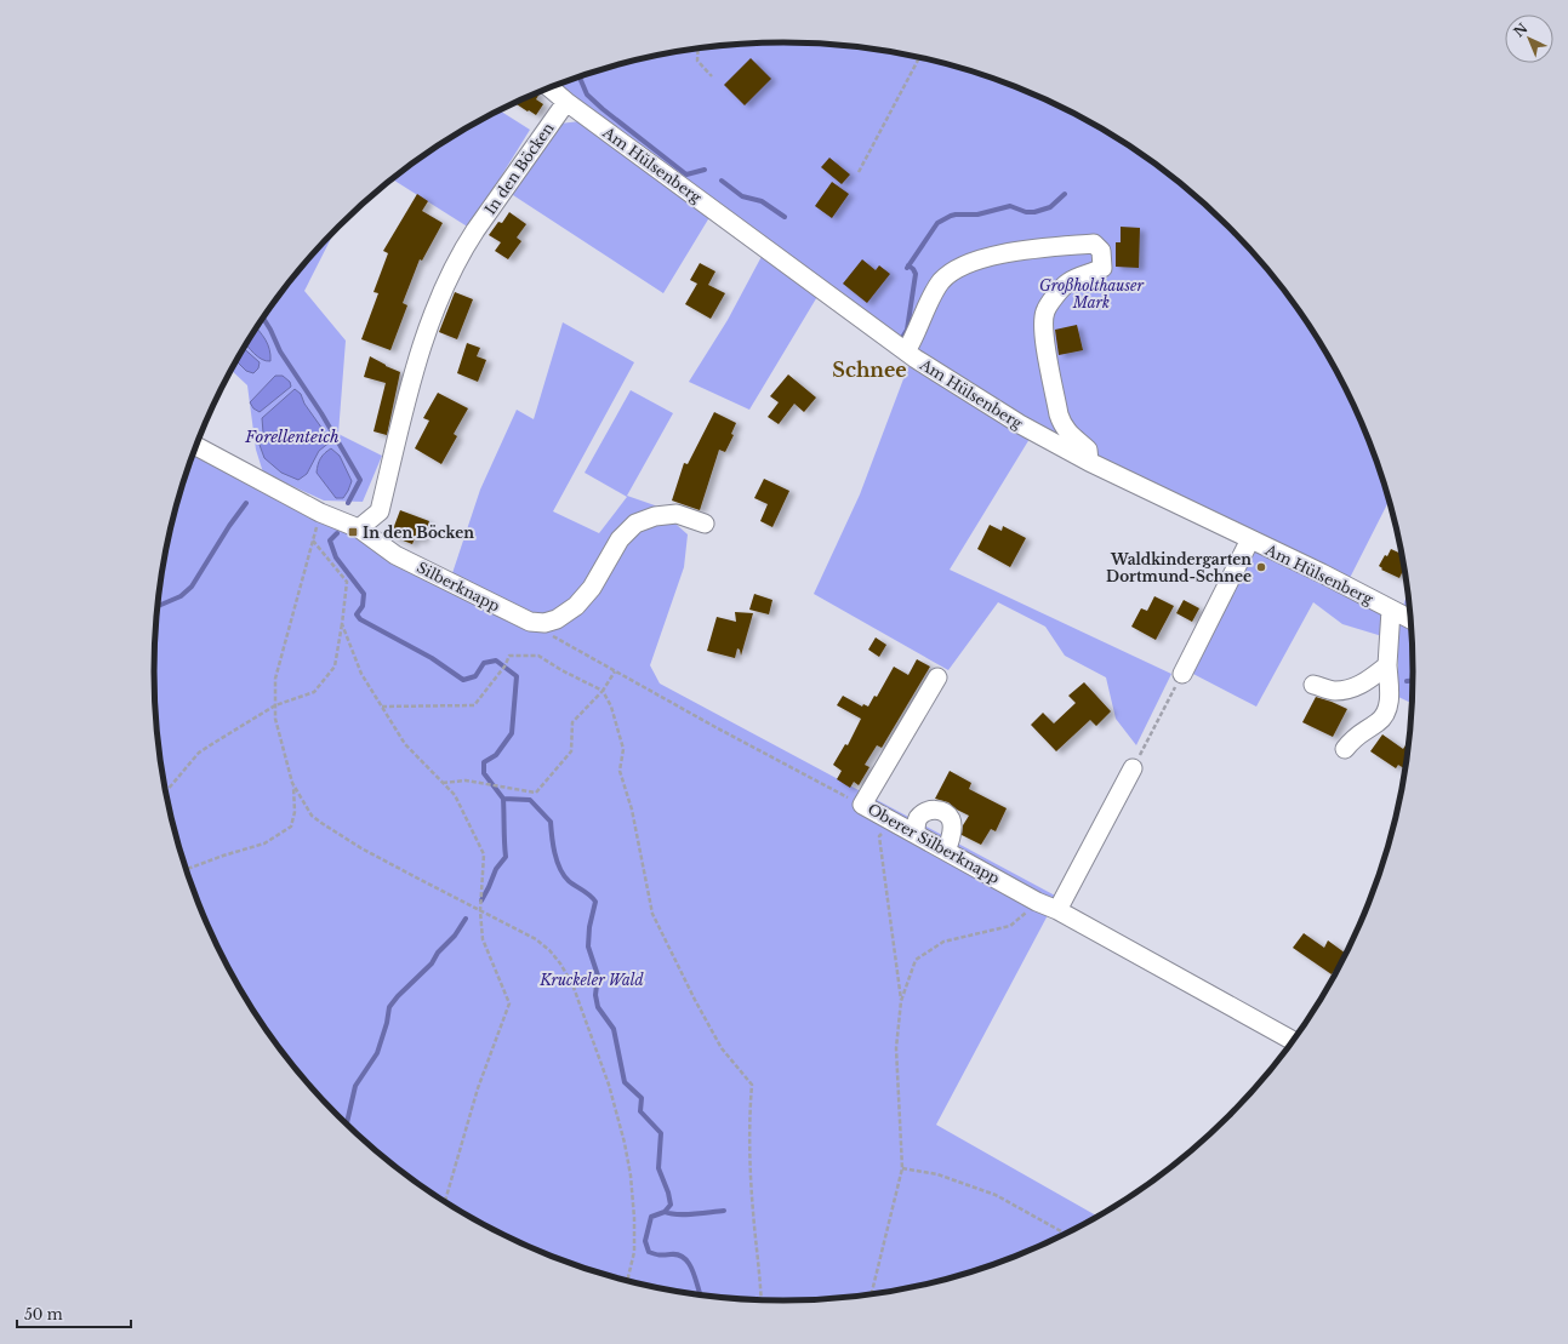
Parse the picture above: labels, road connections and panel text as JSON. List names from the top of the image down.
{
  "streets": {
    "street": [
      "Am Hülsenberg",
      "In den Böcken",
      "Silberknapp",
      "Oberer Silberknapp"
    ]
  },
  "crossings": [
    ["Am Hülsenberg", "In den Böcken"],
    ["In den Böcken", "Silberknapp"]
  ],
  "districts": ["Schnee"],
  "water": ["Forellenteich"],
  "parks": ["Großholthauser Mark", "Kruckeler Wald"],
  "places": {
    "transit": ["In den Böcken"],
    "other": ["Waldkindergarten Dortmund-Schnee"]
  },
  "scale_bar": "50 m",
  "north": "top left"
}
